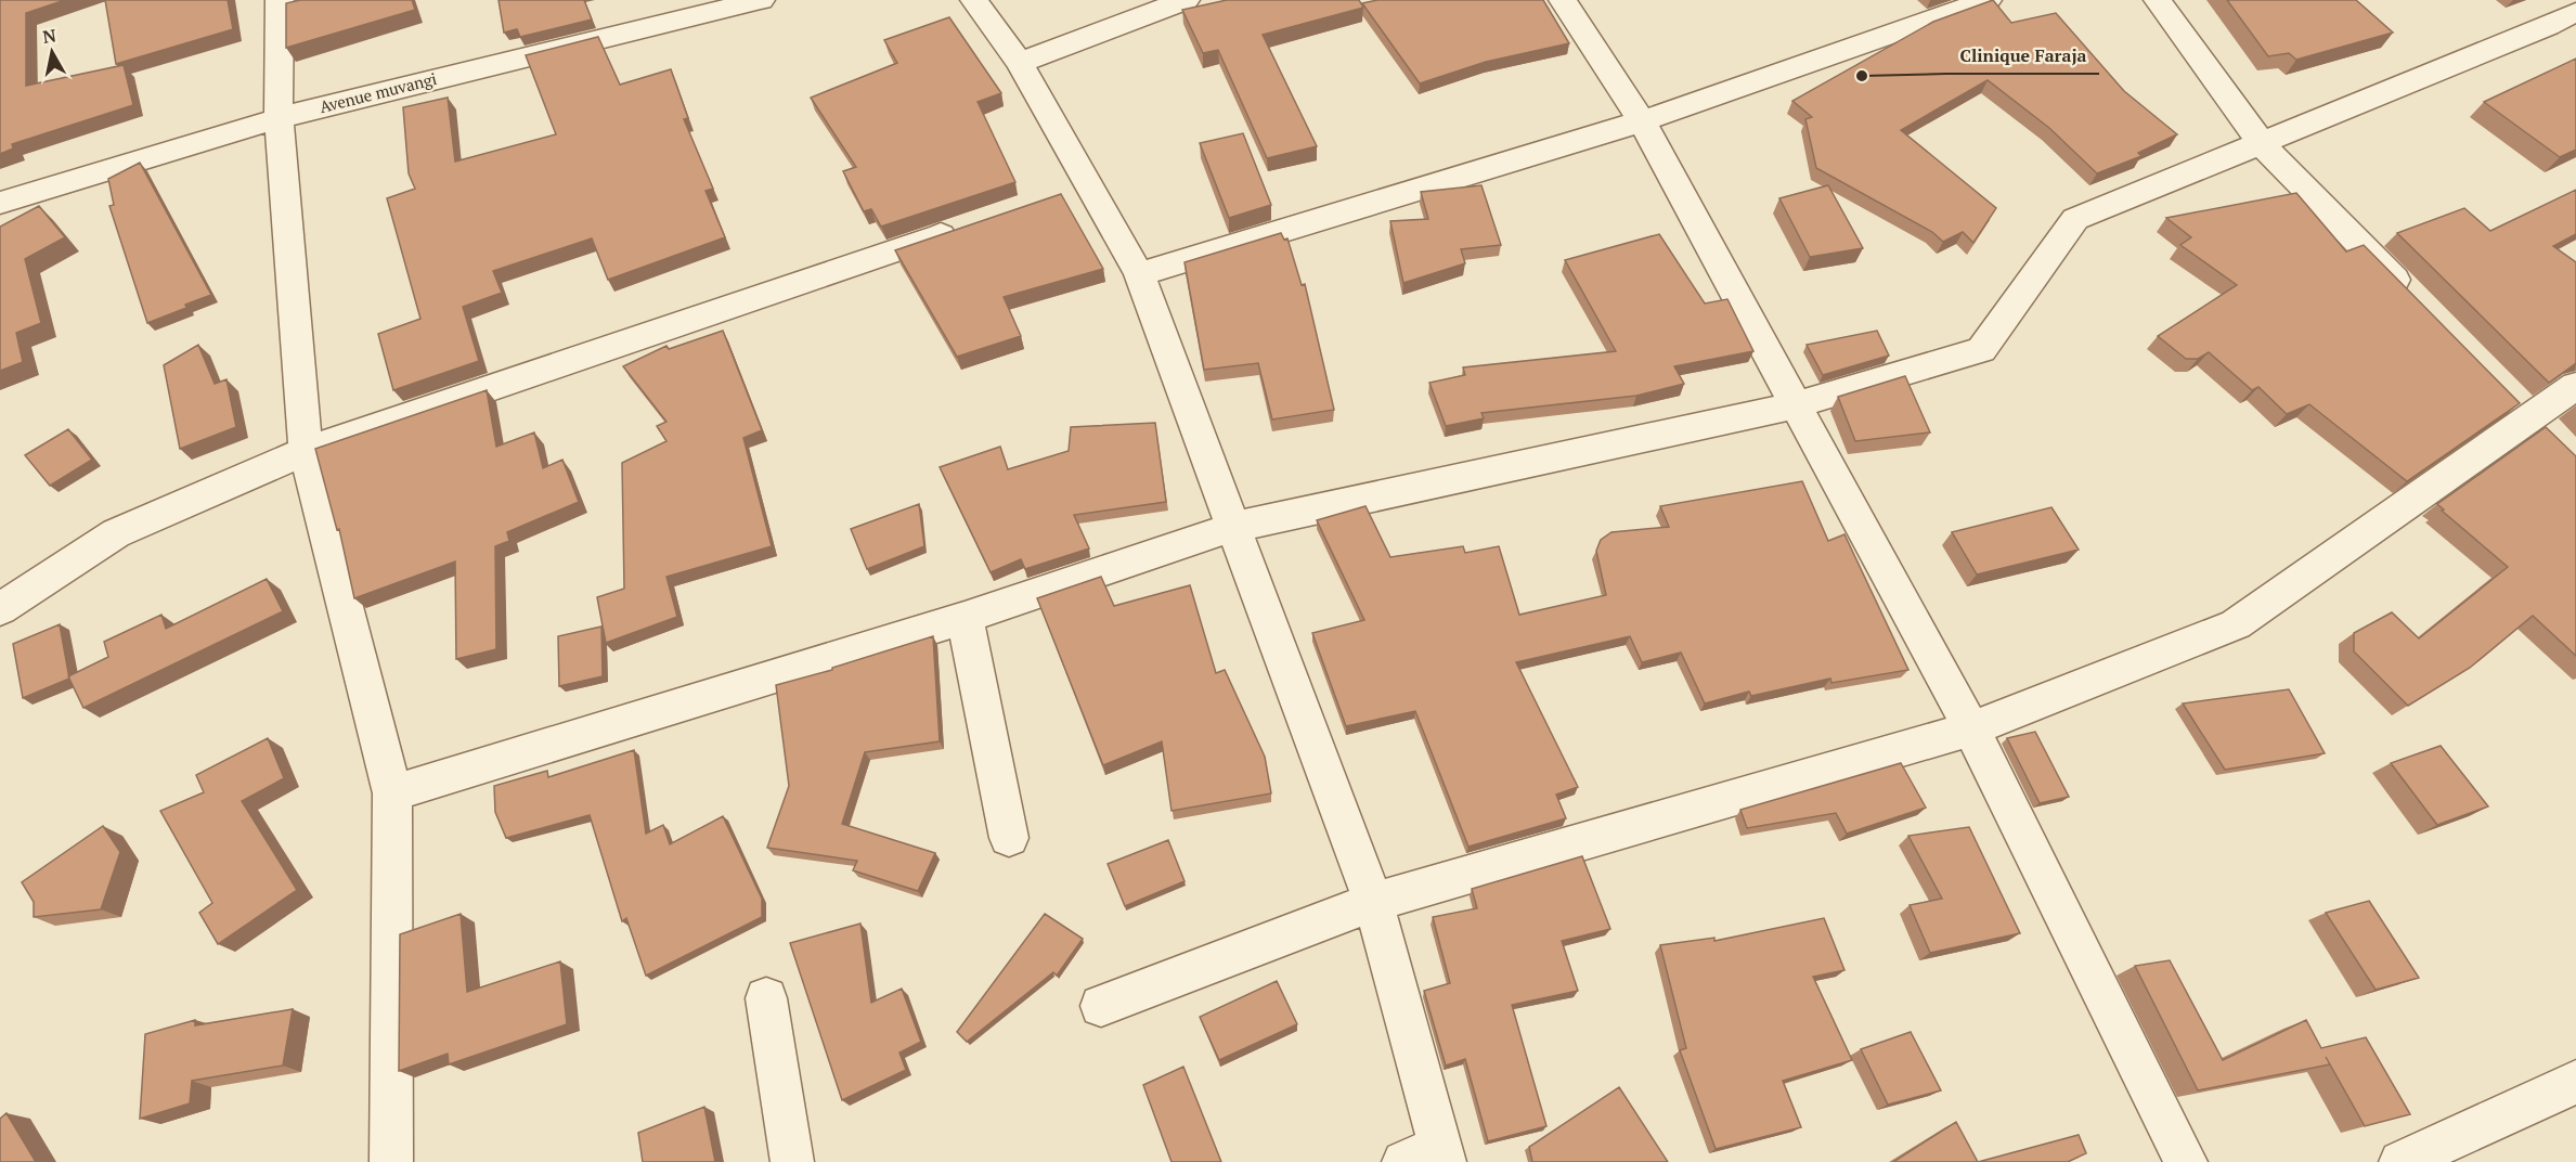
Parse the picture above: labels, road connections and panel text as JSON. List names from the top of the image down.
{
  "streets": {
    "street": ["Avenue muvangi"]
  },
  "places": ["Clinique Faraja"],
  "north": "top"
}
